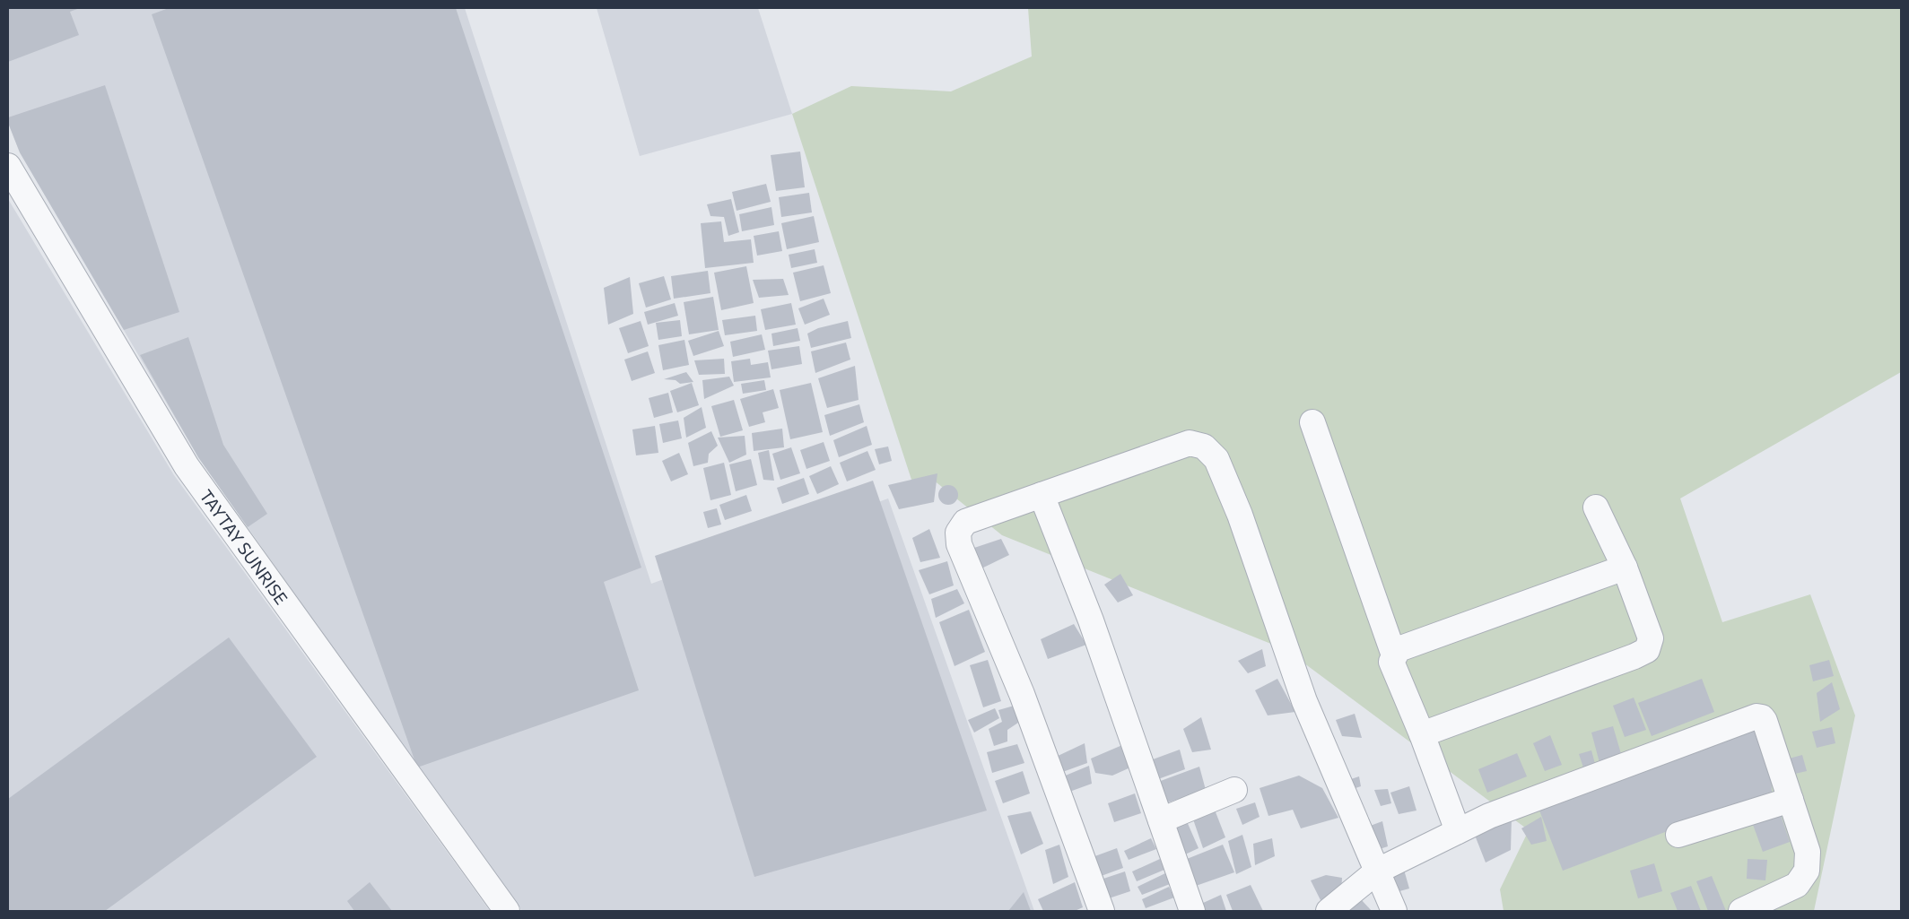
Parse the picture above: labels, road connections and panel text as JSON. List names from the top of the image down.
{
  "streets": {
    "street": ["TAYTAY SUNRISE"]
  }
}
